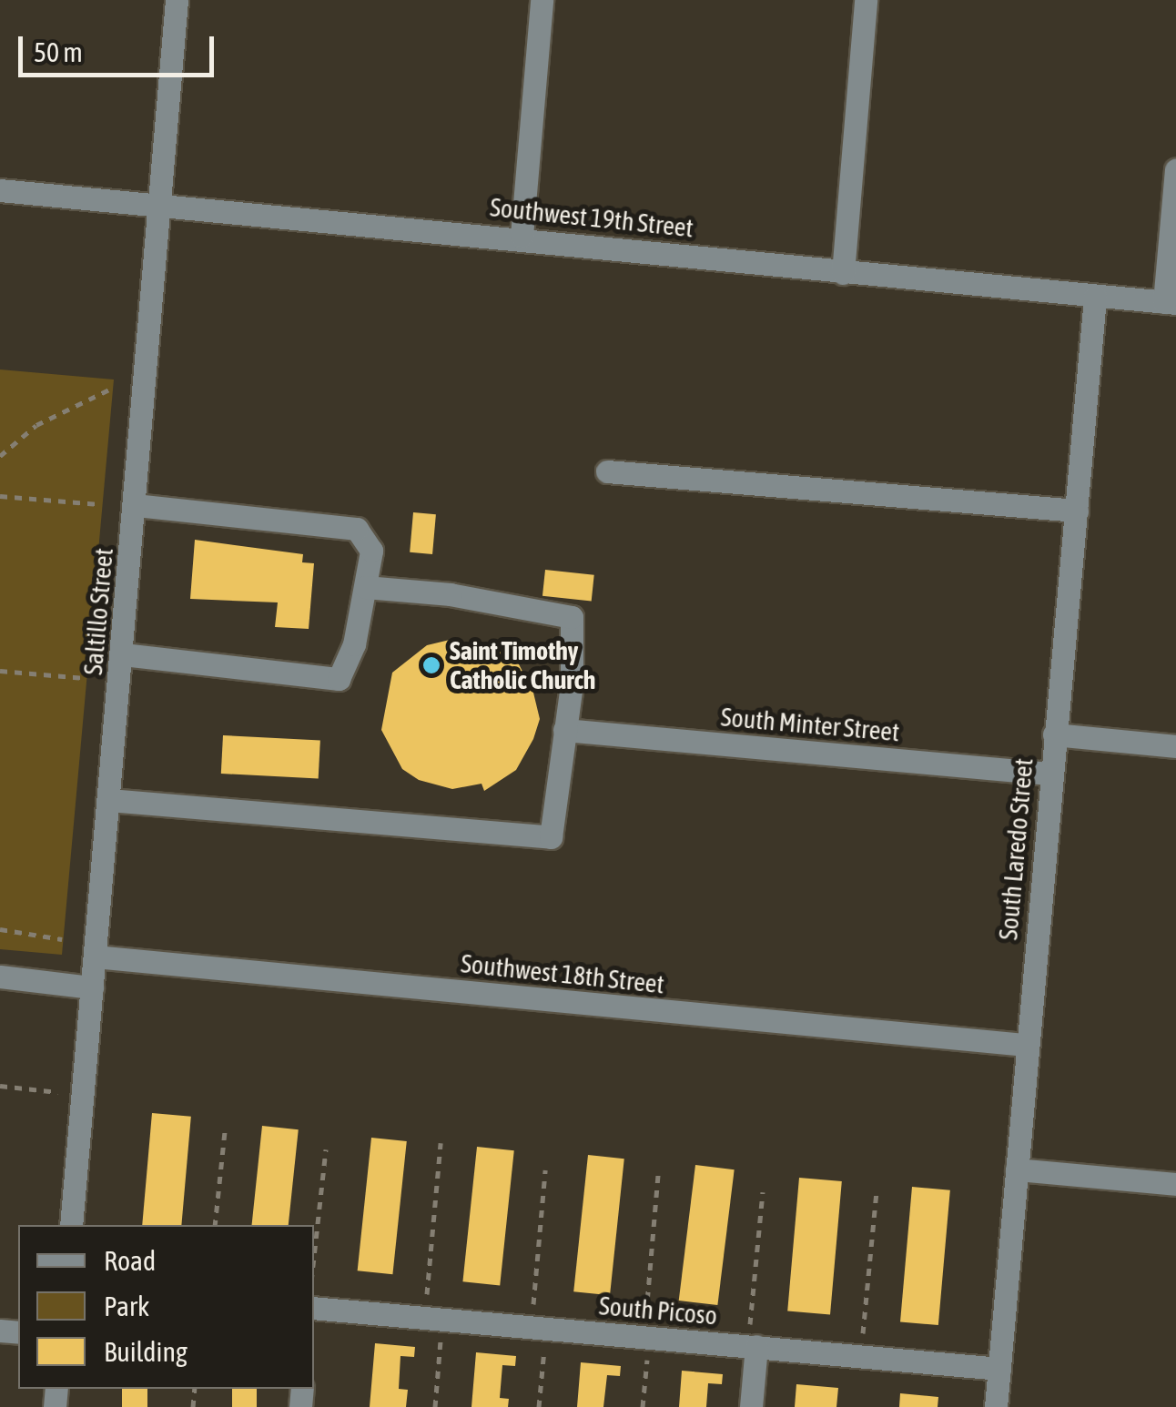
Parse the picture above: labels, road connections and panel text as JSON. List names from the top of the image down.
{
  "streets": {
    "street": [
      "Southwest 19th Street",
      "Saltillo Street",
      "South Minter Street",
      "South Laredo Street",
      "Southwest 18th Street",
      "South Picoso"
    ]
  },
  "crossings": [
    ["Southwest 19th Street", "Saltillo Street"],
    ["Southwest 19th Street", "South Laredo Street"],
    ["Saltillo Street", "Southwest 18th Street"],
    ["South Minter Street", "South Laredo Street"],
    ["South Laredo Street", "Southwest 18th Street"],
    ["South Laredo Street", "South Picoso"]
  ],
  "places": ["Saint Timothy Catholic Church"],
  "legend": ["Road", "Park", "Building"],
  "scale_bar": "50 m"
}
